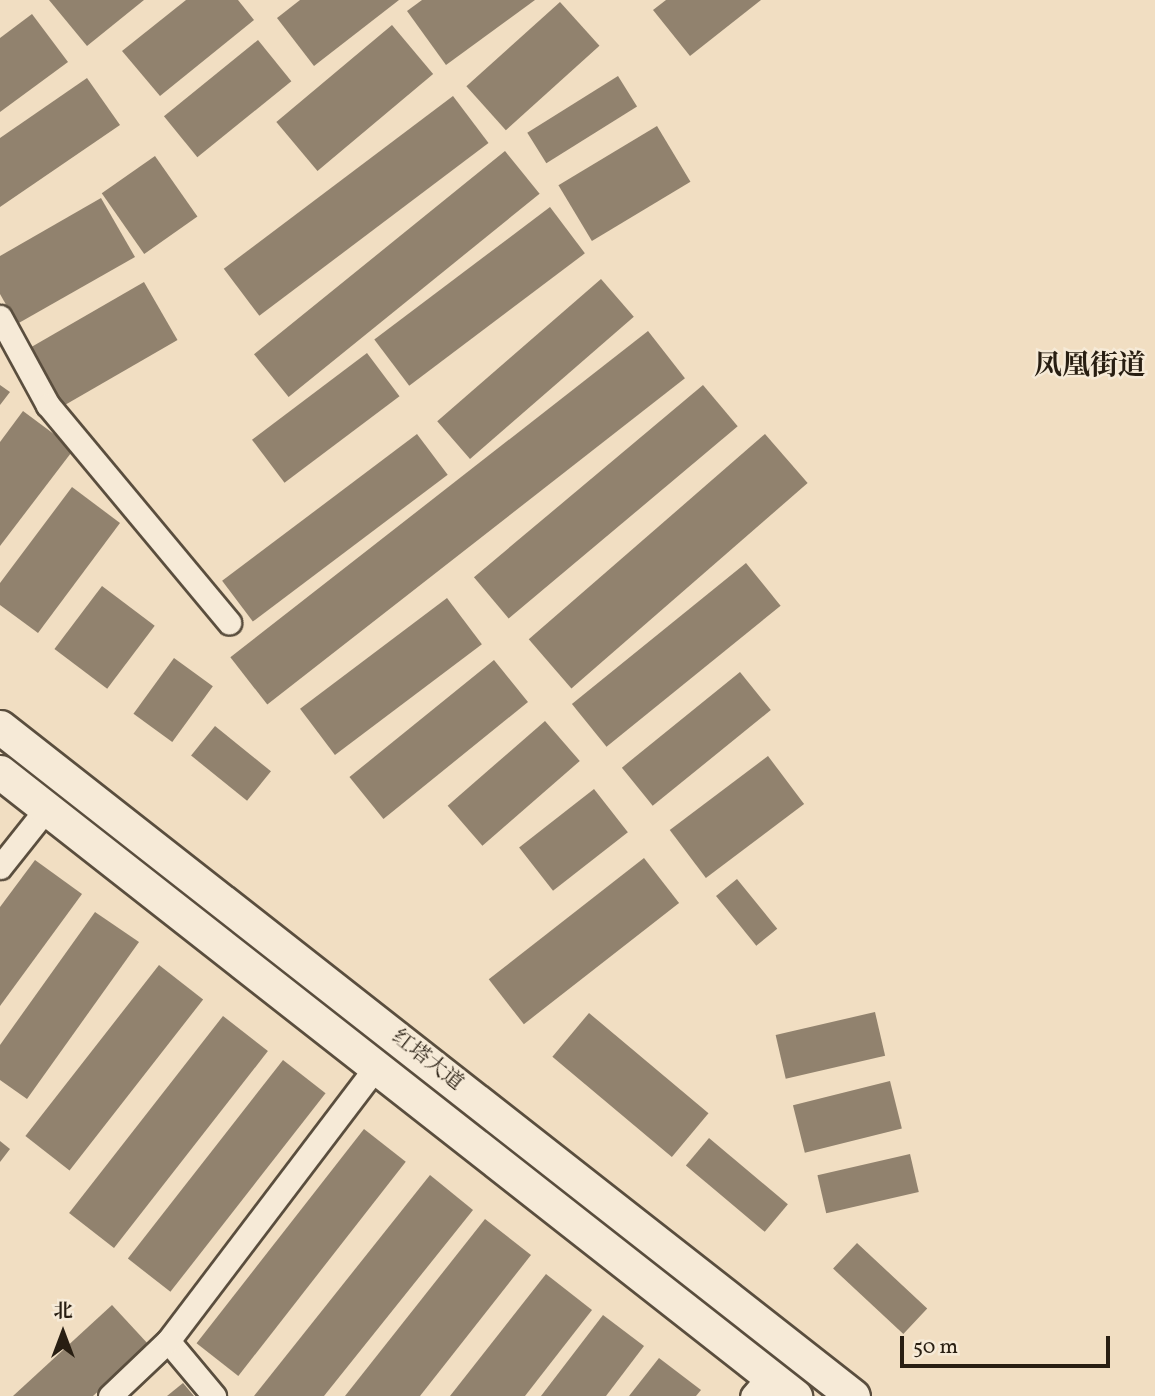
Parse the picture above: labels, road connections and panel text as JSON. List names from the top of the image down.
{
  "streets": {
    "main road": ["红塔大道"]
  },
  "districts": ["凤凰街道"],
  "scale_bar": "50 m",
  "north": "top"
}
